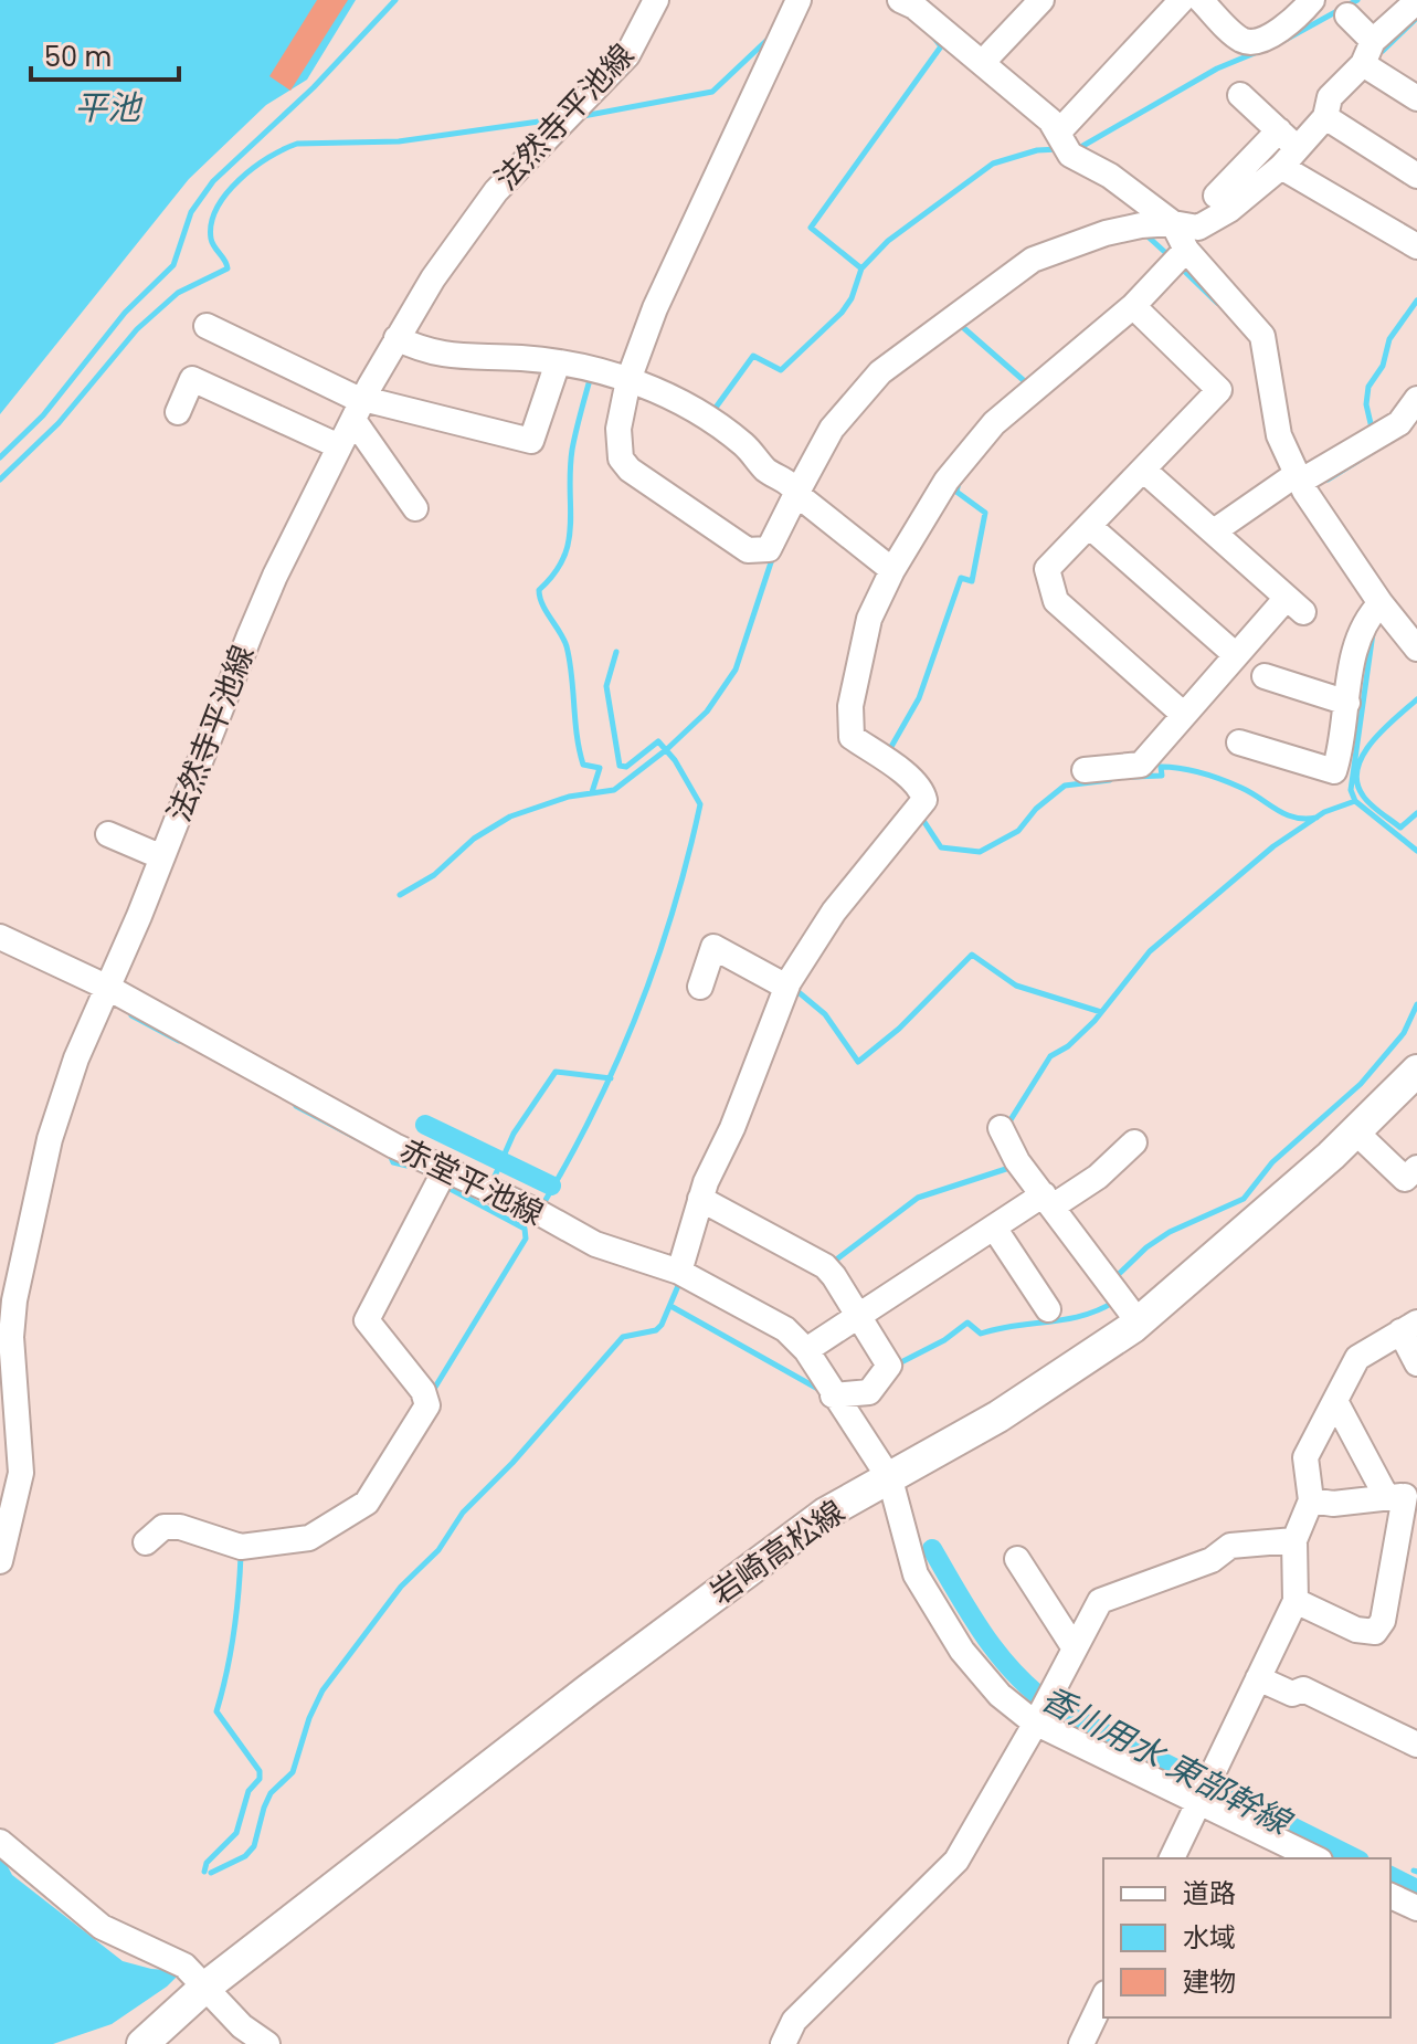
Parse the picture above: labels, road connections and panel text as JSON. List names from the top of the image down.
{
  "streets": {
    "main road": ["岩崎高松線"],
    "street": ["法然寺平池線", "赤堂平池線"]
  },
  "crossings": [
    ["法然寺平池線", "赤堂平池線"],
    ["赤堂平池線", "岩崎高松線"]
  ],
  "water": ["平池", "香川用水 東部幹線"],
  "legend": ["道路", "水域", "建物"],
  "scale_bar": "50 m"
}
